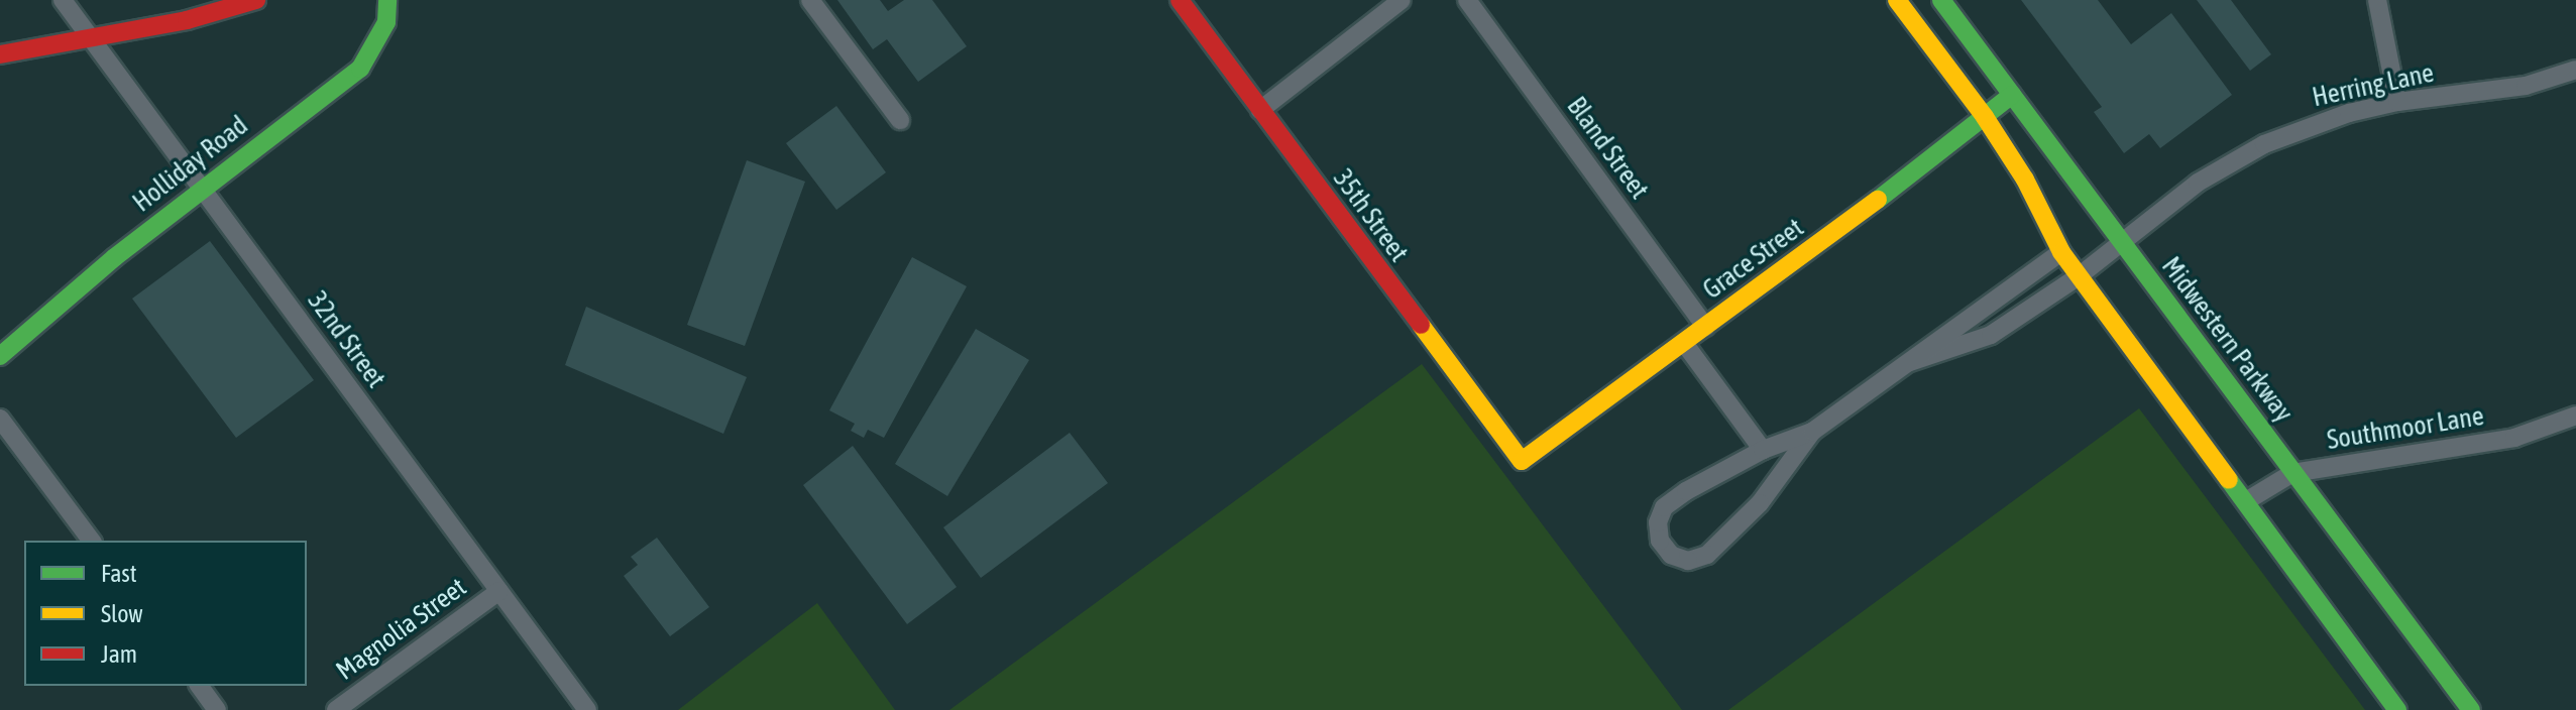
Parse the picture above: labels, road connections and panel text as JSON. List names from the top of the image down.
{
  "streets": {
    "main road": [
      "Holliday Road",
      "35th Street",
      "Grace Street",
      "Midwestern Parkway"
    ],
    "street": [
      "Herring Lane",
      "Bland Street",
      "32nd Street",
      "Southmoor Lane",
      "Magnolia Street"
    ]
  },
  "crossings": [
    ["Herring Lane", "Midwestern Parkway"],
    ["Bland Street", "Grace Street"],
    ["Holliday Road", "32nd Street"],
    ["35th Street", "Grace Street"],
    ["Grace Street", "Midwestern Parkway"],
    ["32nd Street", "Magnolia Street"],
    ["Midwestern Parkway", "Southmoor Lane"]
  ],
  "legend": ["Fast", "Slow", "Jam"]
}
